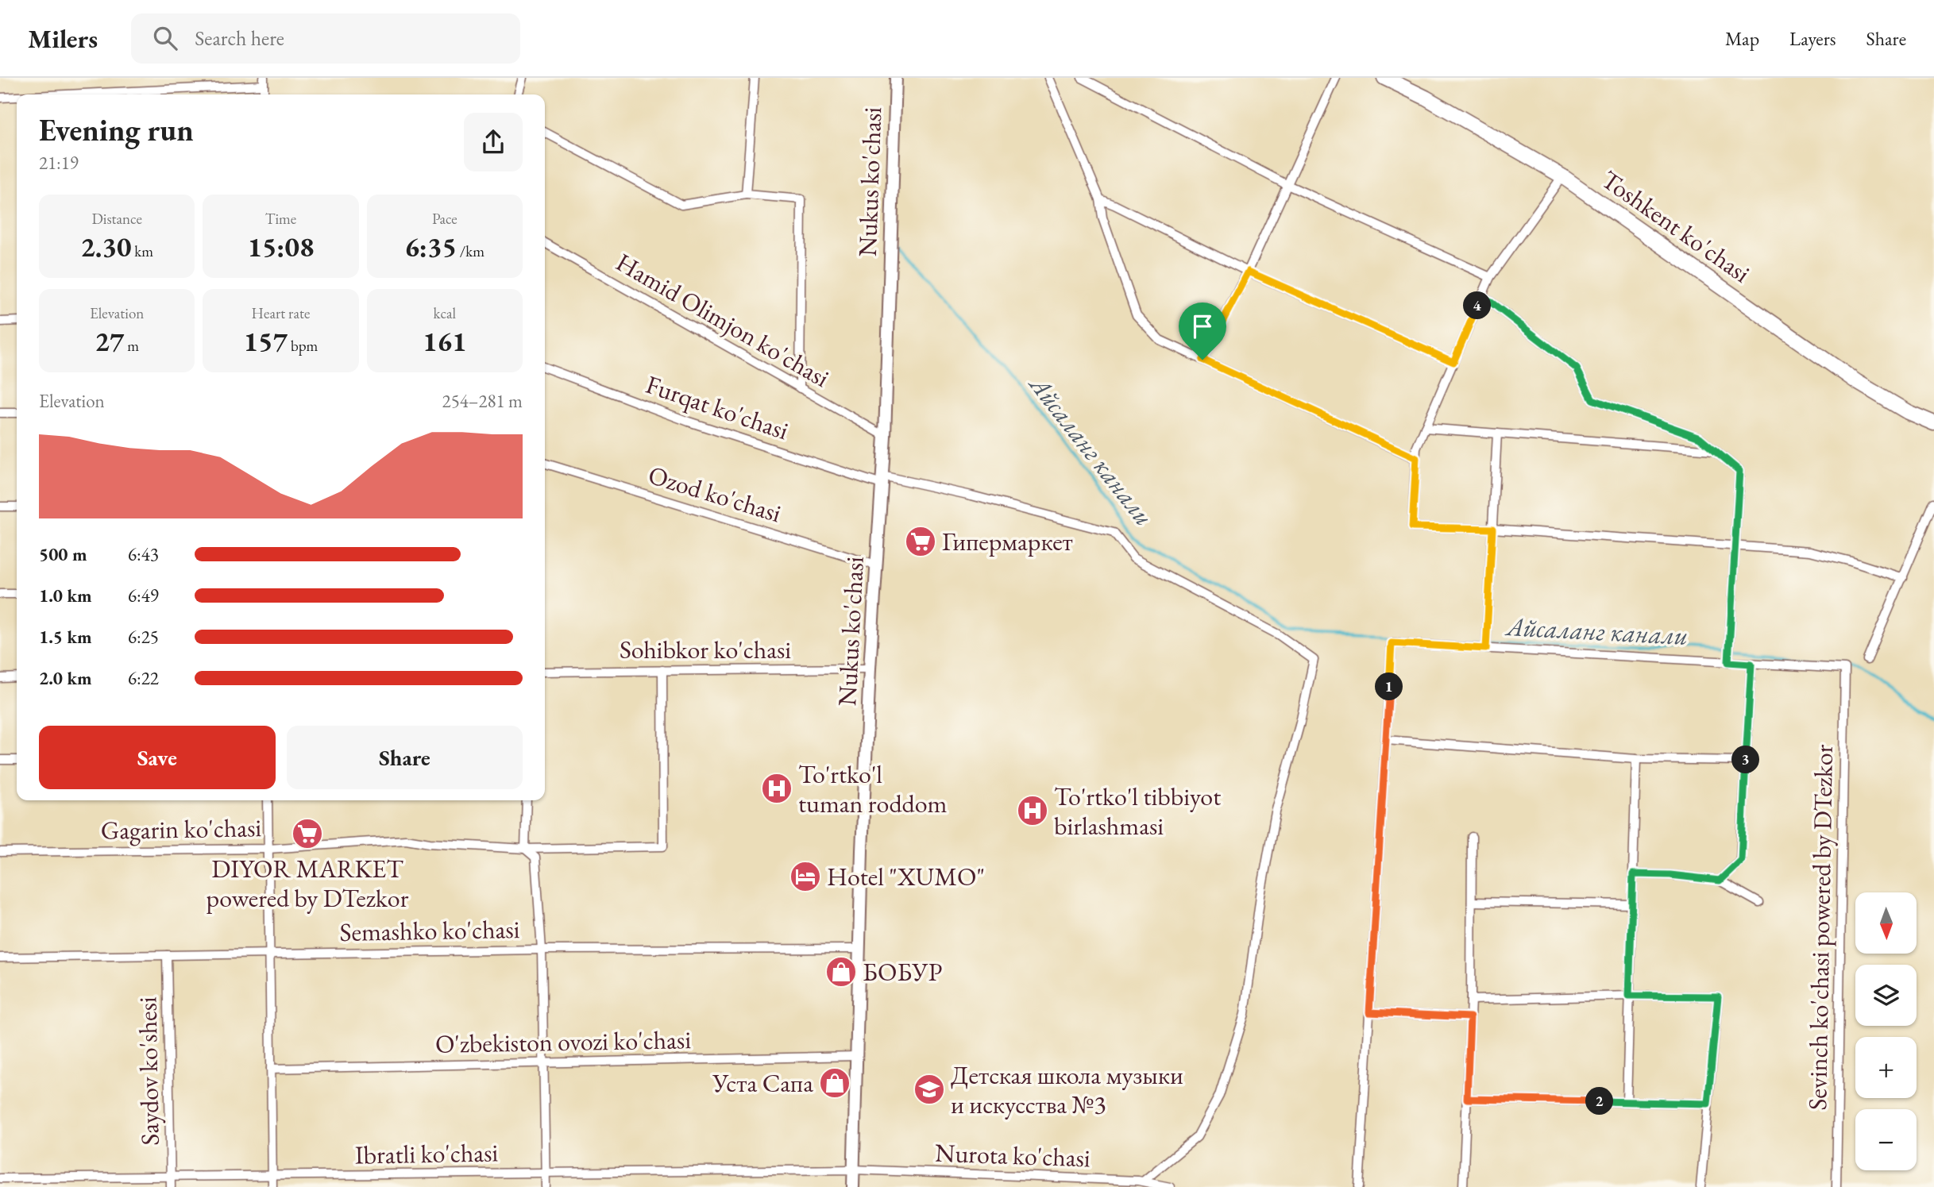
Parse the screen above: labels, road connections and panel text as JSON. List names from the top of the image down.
{
  "streets": {
    "highway": ["Toshkent ko'chasi"],
    "main road": ["Nukus ko'chasi"],
    "street": [
      "Hamid Olimjon ko'chasi",
      "Furqat ko'chasi",
      "Ozod ko'chasi",
      "Sohibkor ko'chasi",
      "Gagarin ko'chasi",
      "Sevinch ko'chasi powered by DTezkor",
      "Semashko ko'chasi",
      "O'zbekiston ovozi ko'chasi",
      "Saydov ko'shesi",
      "Ibratli ko'chasi",
      "Nurota ko'chasi"
    ]
  },
  "crossings": [
    ["Nukus ko'chasi", "Hamid Olimjon ko'chasi"],
    ["Nukus ko'chasi", "Furqat ko'chasi"],
    ["Nukus ko'chasi", "Ozod ko'chasi"],
    ["Nukus ko'chasi", "Sohibkor ko'chasi"],
    ["Nukus ko'chasi", "Semashko ko'chasi"],
    ["Nukus ko'chasi", "O'zbekiston ovozi ko'chasi"],
    ["Nukus ko'chasi", "Ibratli ko'chasi"],
    ["Nukus ko'chasi", "Nurota ko'chasi"],
    ["Furqat ko'chasi", "Nurota ko'chasi"],
    ["Sohibkor ko'chasi", "Gagarin ko'chasi"],
    ["Semashko ko'chasi", "Saydov ko'shesi"],
    ["Saydov ko'shesi", "Ibratli ko'chasi"],
    ["Ibratli ko'chasi", "Nurota ko'chasi"]
  ],
  "water": ["Айсаланг канали"],
  "places": {
    "supermarket": ["Гипермаркет", "DIYOR MARKET powered by DTezkor"],
    "hospital": ["To'rtko'l tuman roddom", "To'rtko'l tibbiyot birlashmasi"],
    "hotel": ["Hotel \"XUMO\""],
    "shop": ["БОБУР", "Уста Сапа"],
    "school or university": ["Детская школа музыки и искусства №3"]
  },
  "north": "bottom",
  "page": {
    "header": "Milers",
    "search": "Search here",
    "nav": ["Map", "Layers", "Share"],
    "heading": ["Evening run", "21:19"],
    "stats": [
      ["Distance", "2.30 km"],
      ["Time", "15:08"],
      ["Pace", "6:35 /km"],
      ["Elevation", "27 m"],
      ["Heart rate", "157 bpm"],
      ["kcal", "161"]
    ],
    "pins": [
      "4",
      "1",
      "3",
      "2"
    ],
    "chart": ["Elevation", "254–281 m"],
    "list": [
      {
        "name": "500 m",
        "note": "6:43"
      },
      {
        "name": "1.0 km",
        "note": "6:49"
      },
      {
        "name": "1.5 km",
        "note": "6:25"
      },
      {
        "name": "2.0 km",
        "note": "6:22"
      }
    ],
    "buttons": ["Save", "Share"],
    "map_buttons": ["+", "−"]
  }
}
